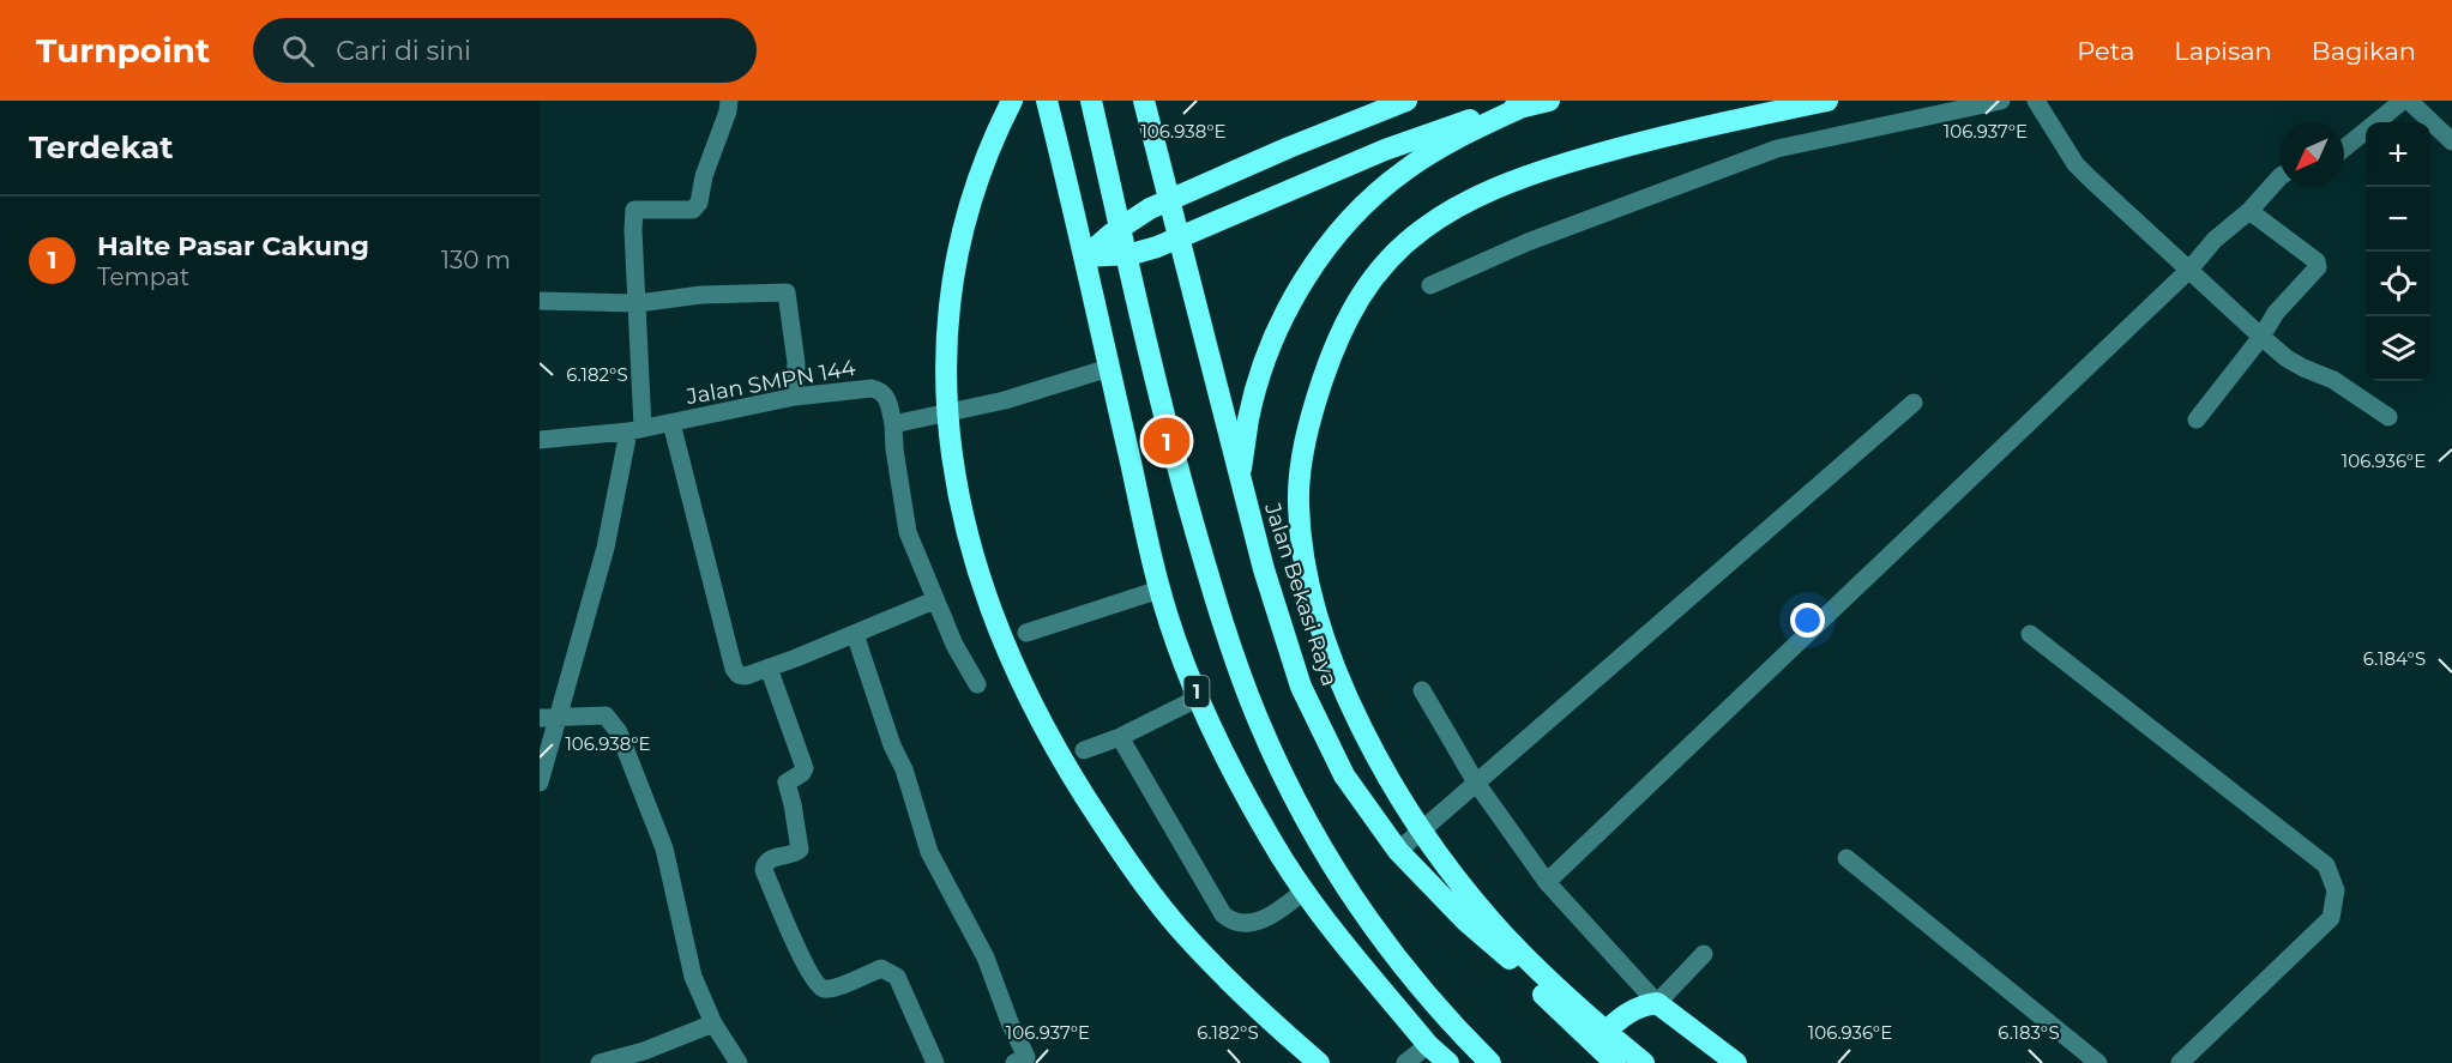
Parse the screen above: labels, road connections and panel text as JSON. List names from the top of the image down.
{
  "streets": {
    "highway": ["Jalan Bekasi Raya", "1"],
    "street": ["Jalan SMPN 144"]
  },
  "north": "bottom left",
  "page": {
    "header": "Turnpoint",
    "search": "Cari di sini",
    "nav": ["Peta", "Lapisan", "Bagikan"],
    "heading": "Terdekat",
    "map_buttons": ["+", "−"],
    "list": [
      {
        "mark": "1",
        "name": "Halte Pasar Cakung",
        "note": "Tempat",
        "value": "130 m"
      }
    ],
    "pins": "1"
  },
  "coordinates": [
    "106.938°E",
    "106.937°E",
    "6.182°S",
    "106.936°E",
    "6.184°S",
    "6.183°S"
  ]
}
